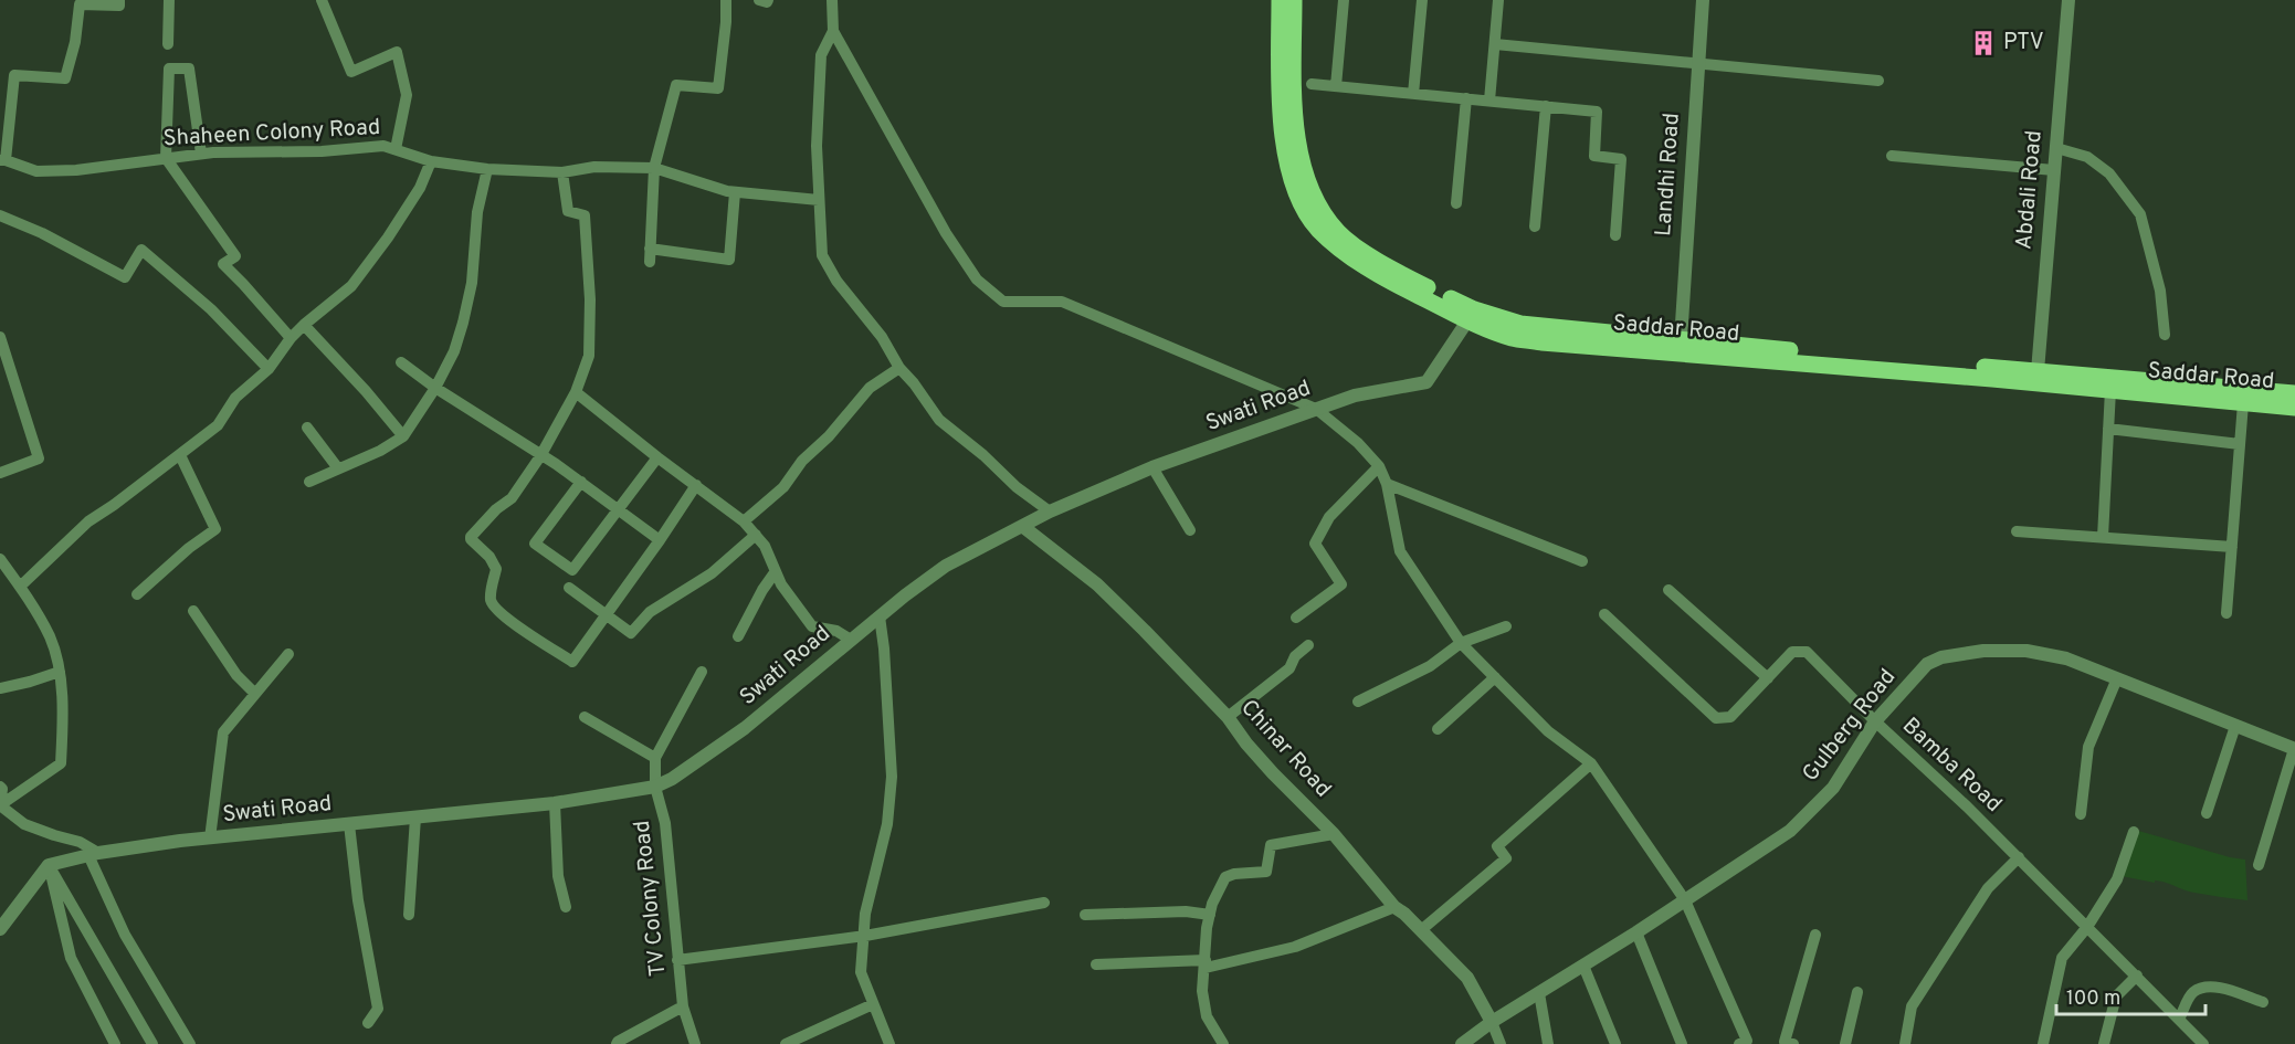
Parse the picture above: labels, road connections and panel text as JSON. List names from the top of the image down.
{
  "streets": {
    "main road": ["Saddar Road"],
    "street": [
      "Shaheen Colony Road",
      "Landhi Road",
      "Abdali Road",
      "Swati Road",
      "Gulberg Road",
      "Chinar Road",
      "Bamba Road",
      "TV Colony Road"
    ]
  },
  "crossings": [
    ["Landhi Road", "Saddar Road"],
    ["Abdali Road", "Saddar Road"],
    ["Saddar Road", "Swati Road"],
    ["Swati Road", "Chinar Road"],
    ["Swati Road", "TV Colony Road"],
    ["Gulberg Road", "Chinar Road"],
    ["Gulberg Road", "Bamba Road"]
  ],
  "places": {
    "building": ["PTV"]
  },
  "scale_bar": "100 m"
}
